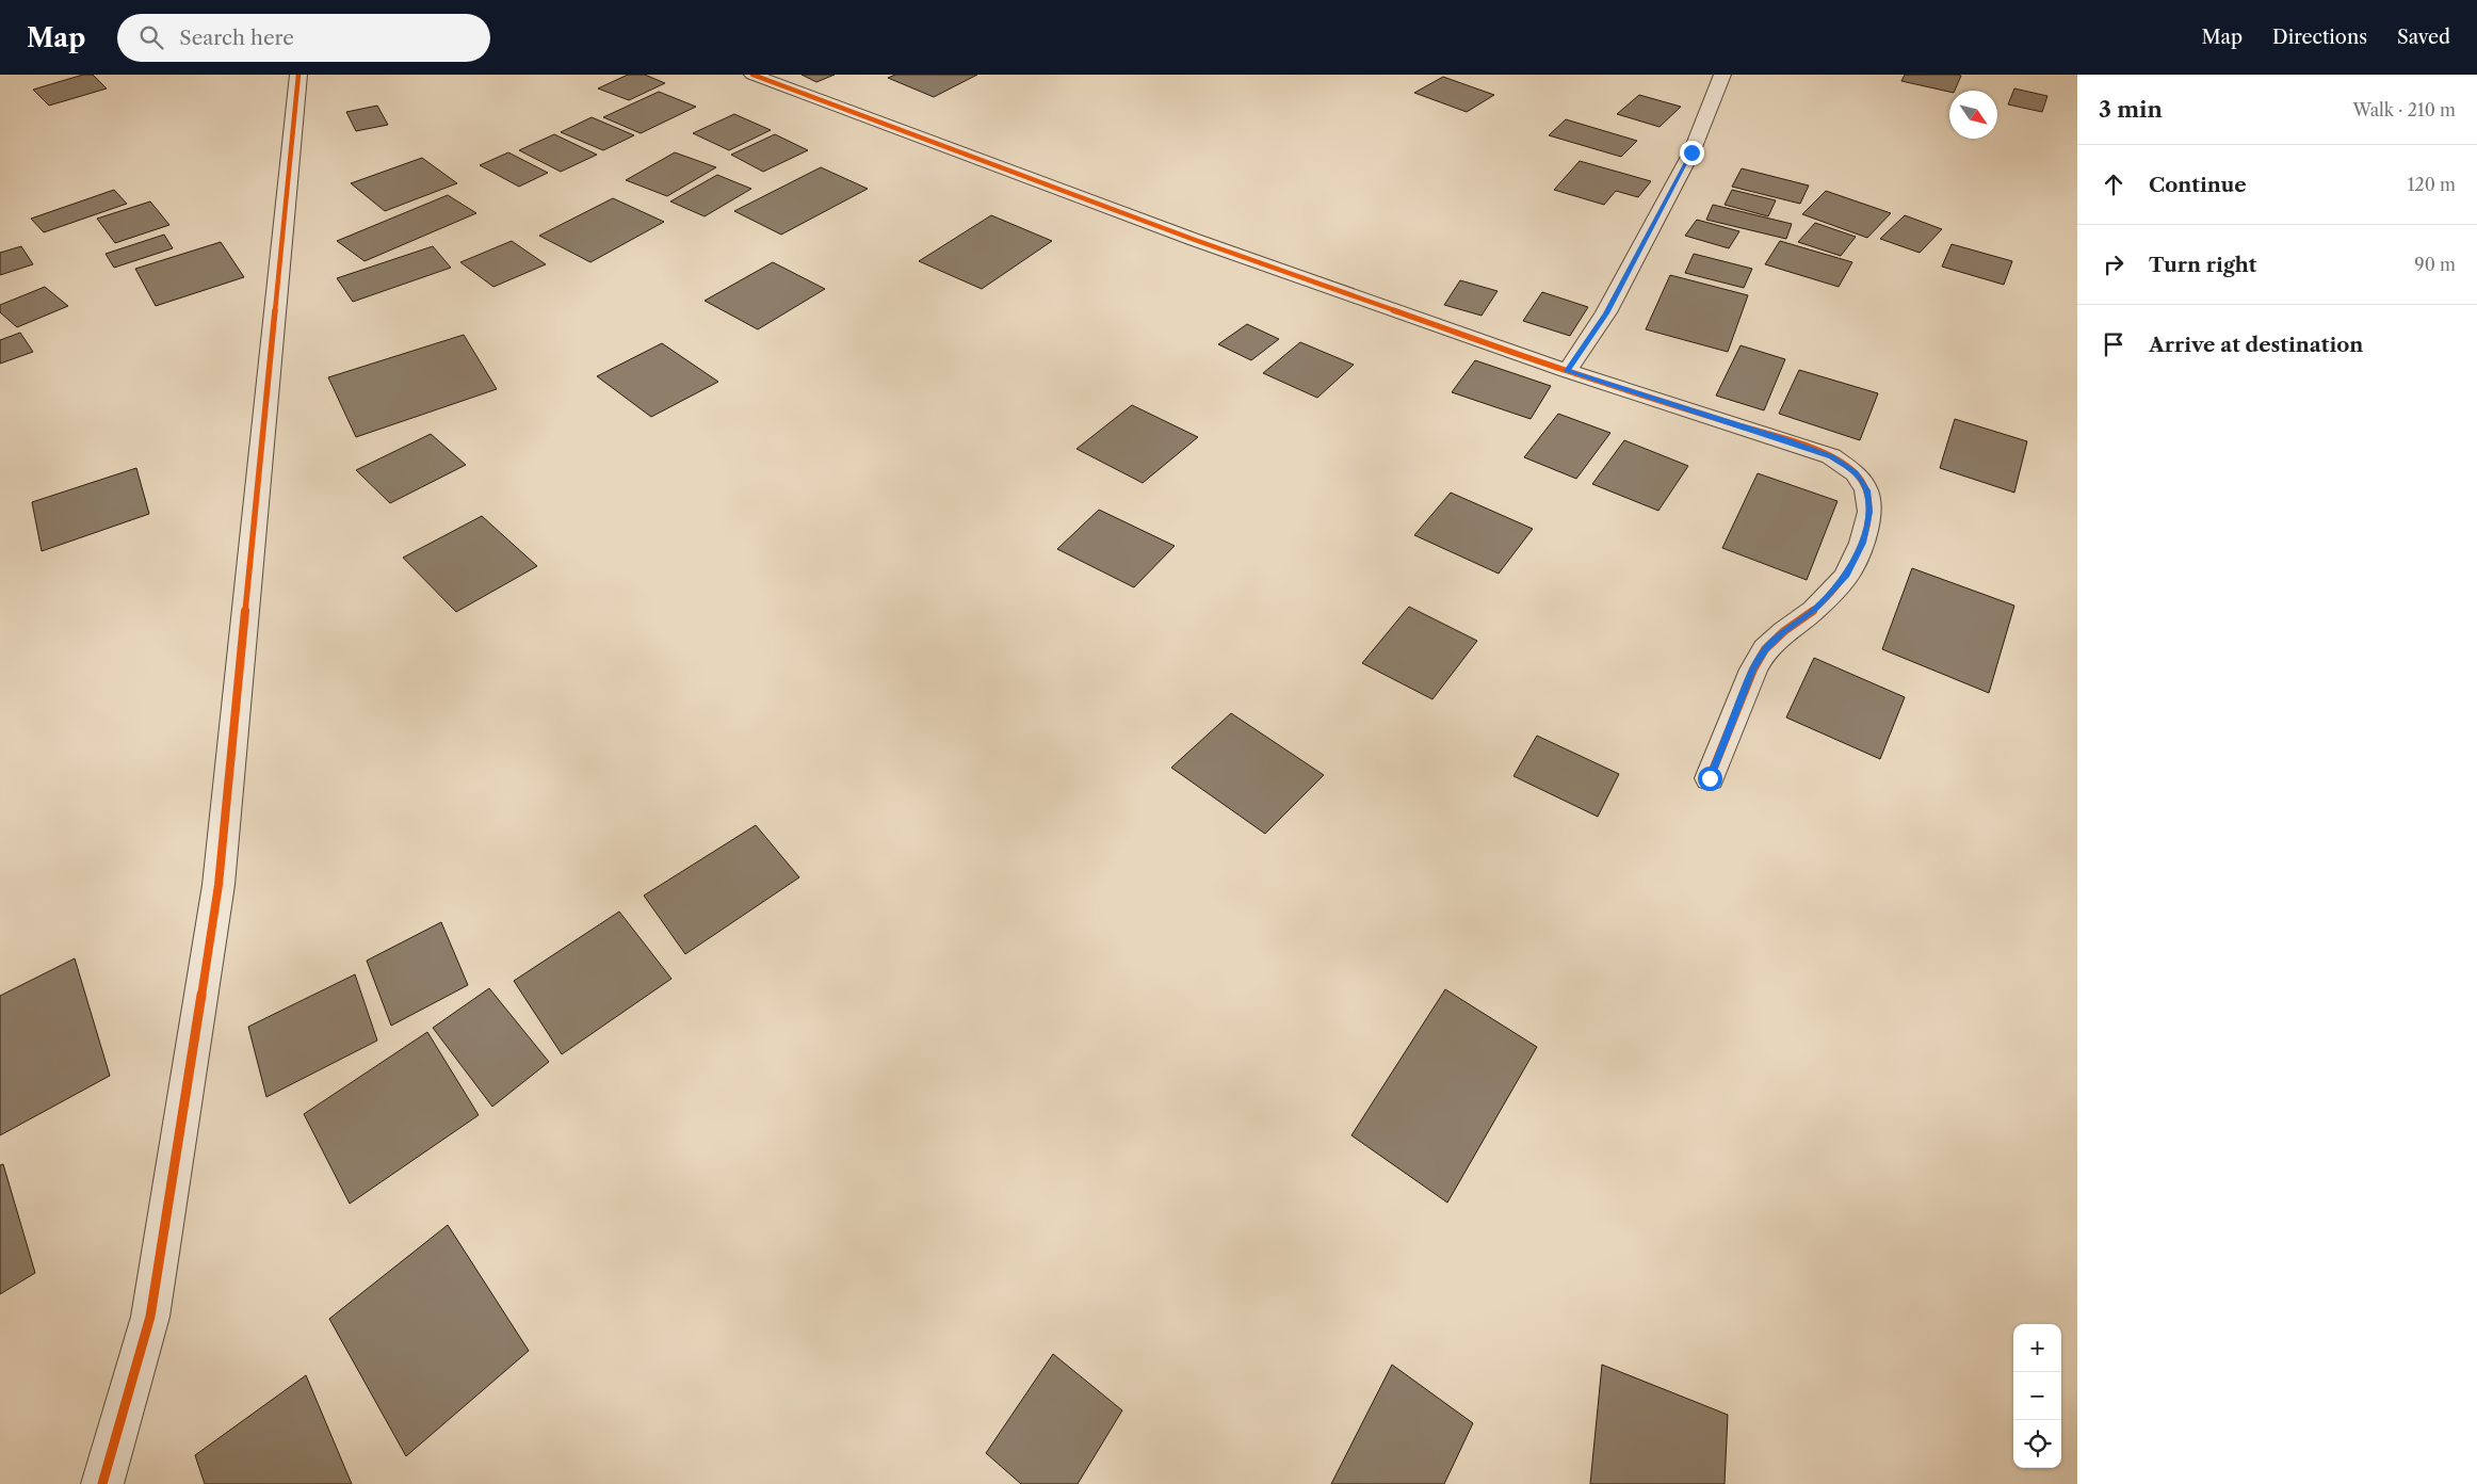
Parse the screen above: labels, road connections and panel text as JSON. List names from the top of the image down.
{
  "north": "bottom right",
  "page": {
    "header": "Map",
    "search": "Search here",
    "nav": ["Map", "Directions", "Saved"],
    "heading": ["3 min", "Walk · 210 m"],
    "list": [
      ["Continue", "120 m"],
      ["Turn right", "90 m"],
      "Arrive at destination"
    ],
    "map_buttons": ["+", "−"]
  }
}
